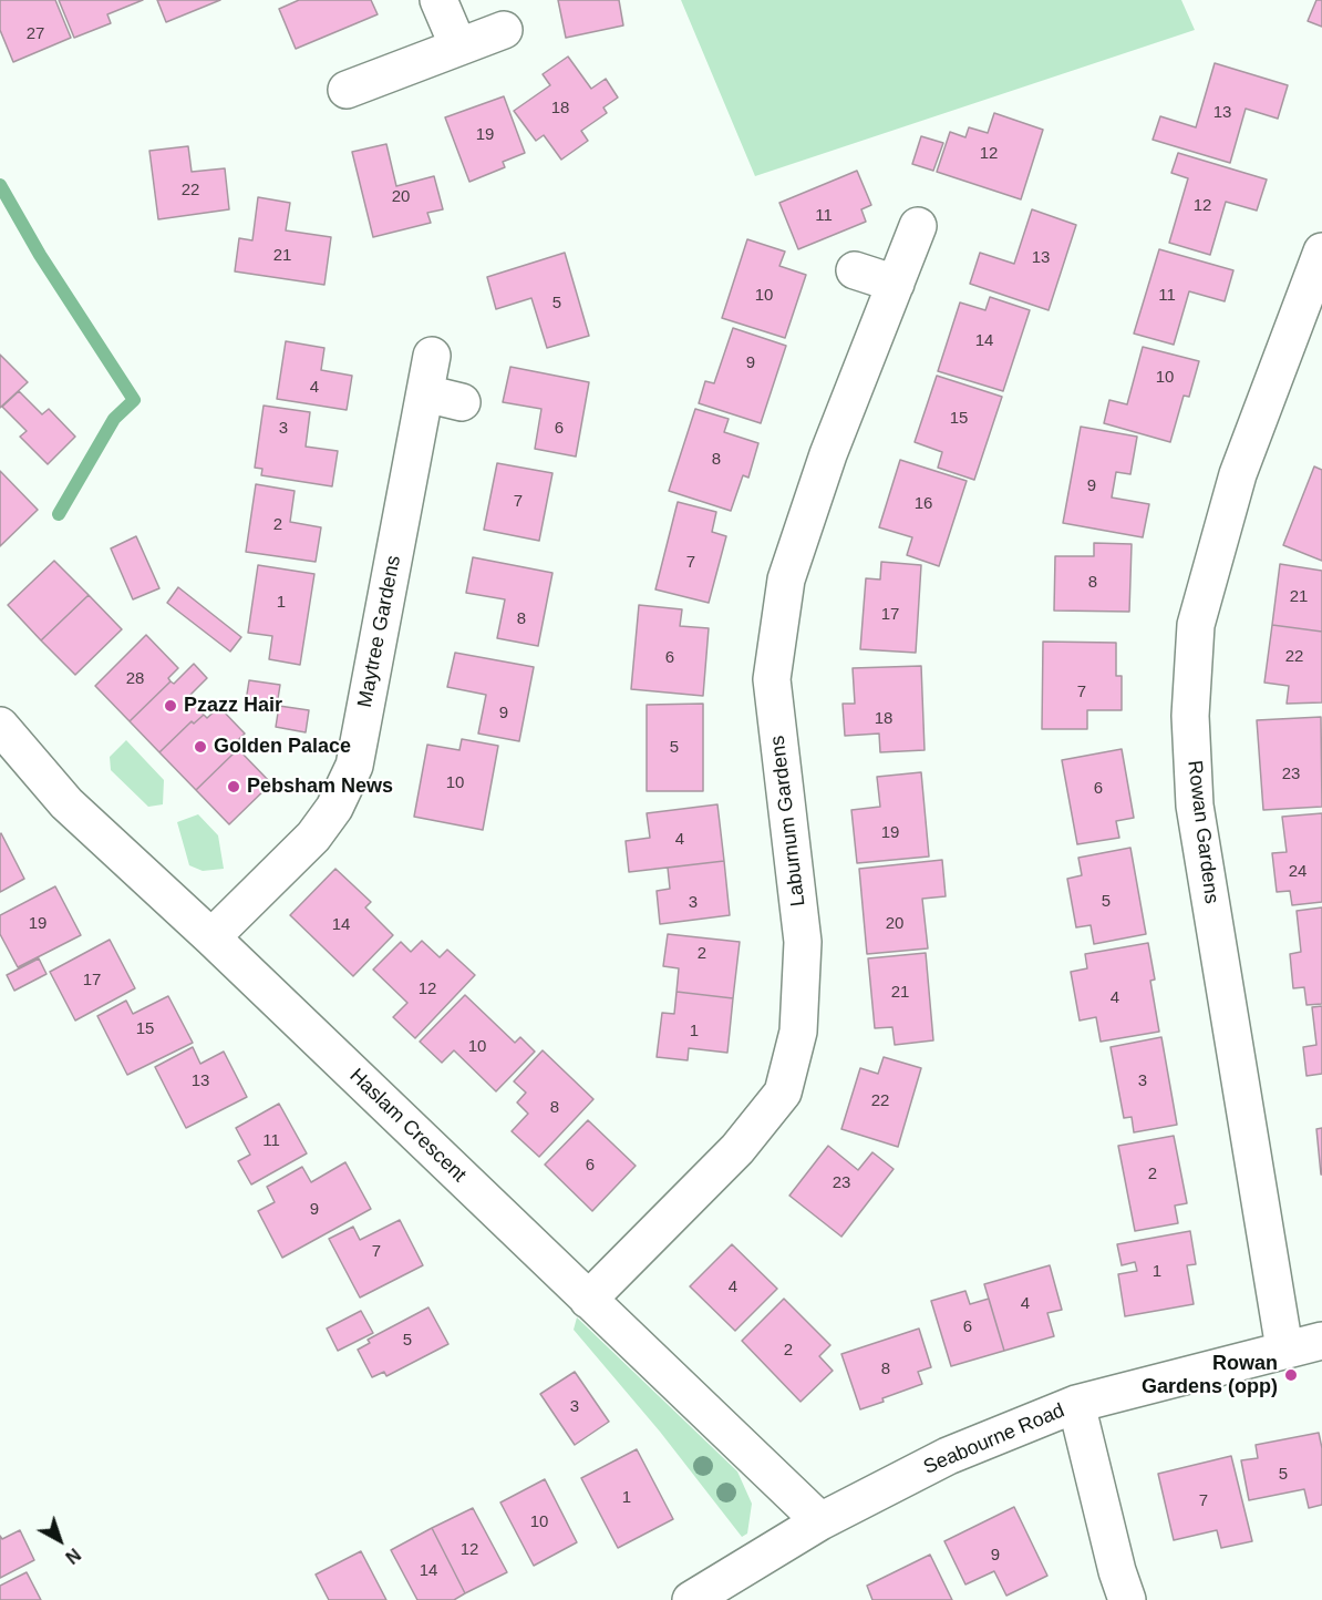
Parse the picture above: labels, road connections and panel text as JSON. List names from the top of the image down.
{
  "streets": {
    "street": [
      "Maytree Gardens",
      "Laburnum Gardens",
      "Rowan Gardens",
      "Haslam Crescent",
      "Seabourne Road"
    ]
  },
  "crossings": [
    ["Maytree Gardens", "Haslam Crescent"],
    ["Laburnum Gardens", "Haslam Crescent"],
    ["Rowan Gardens", "Seabourne Road"],
    ["Haslam Crescent", "Seabourne Road"]
  ],
  "places": [
    "Pzazz Hair",
    "Golden Palace",
    "Pebsham News",
    "Rowan Gardens (opp)"
  ],
  "house_numbers": [
    "27",
    "18",
    "13",
    "19",
    "12",
    "22",
    "20",
    "12",
    "11",
    "21",
    "13",
    "10",
    "11",
    "5",
    "14",
    "9",
    "10",
    "4",
    "15",
    "3",
    "6",
    "8",
    "9",
    "7",
    "16",
    "2",
    "7",
    "8",
    "21",
    "1",
    "17",
    "8",
    "22",
    "6",
    "28",
    "7",
    "9",
    "18",
    "5",
    "23",
    "10",
    "6",
    "19",
    "4",
    "24",
    "5",
    "3",
    "19",
    "20",
    "14",
    "2",
    "17",
    "12",
    "21",
    "4",
    "15",
    "1",
    "10",
    "13",
    "3",
    "22",
    "8",
    "11",
    "6",
    "2",
    "23",
    "9",
    "7",
    "1",
    "4",
    "4",
    "6",
    "5",
    "2",
    "8",
    "3",
    "5",
    "1",
    "7",
    "10",
    "12",
    "9",
    "14"
  ],
  "north": "bottom right"
}
